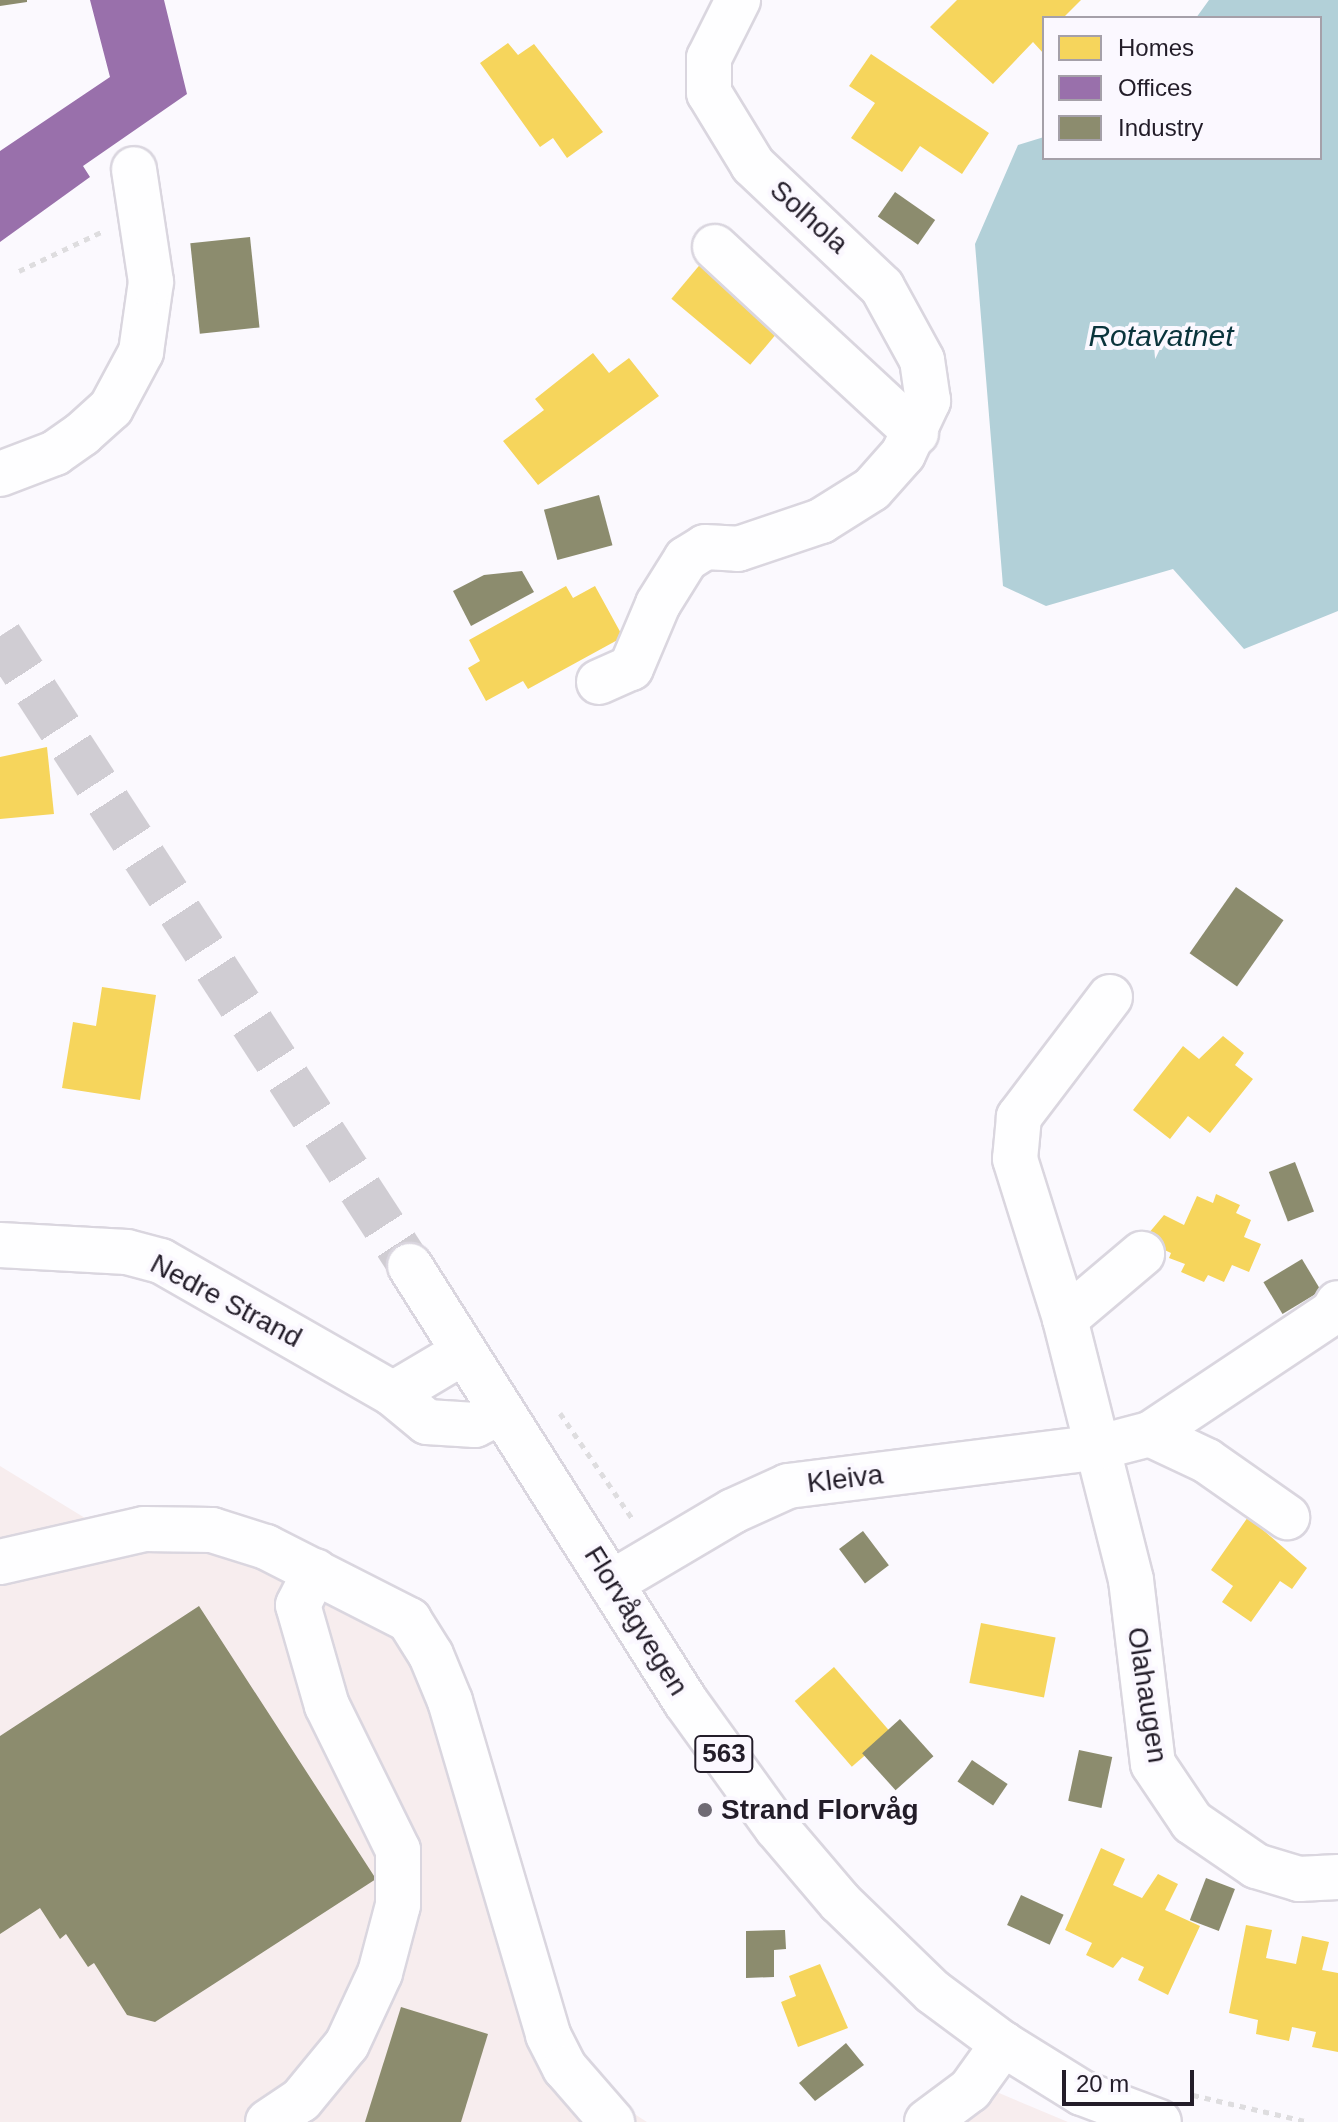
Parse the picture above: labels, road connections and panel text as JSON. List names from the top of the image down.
{
  "streets": {
    "main road": [
      "Solhola",
      "Nedre Strand",
      "Kleiva",
      "Florvågvegen",
      "Olahaugen",
      "563"
    ]
  },
  "crossings": [
    ["Nedre Strand", "Florvågvegen"],
    ["Kleiva", "Florvågvegen"],
    ["Kleiva", "Olahaugen"]
  ],
  "water": ["Rotavatnet"],
  "places": ["Strand Florvåg"],
  "legend": ["Homes", "Offices", "Industry"],
  "scale_bar": "20 m"
}
